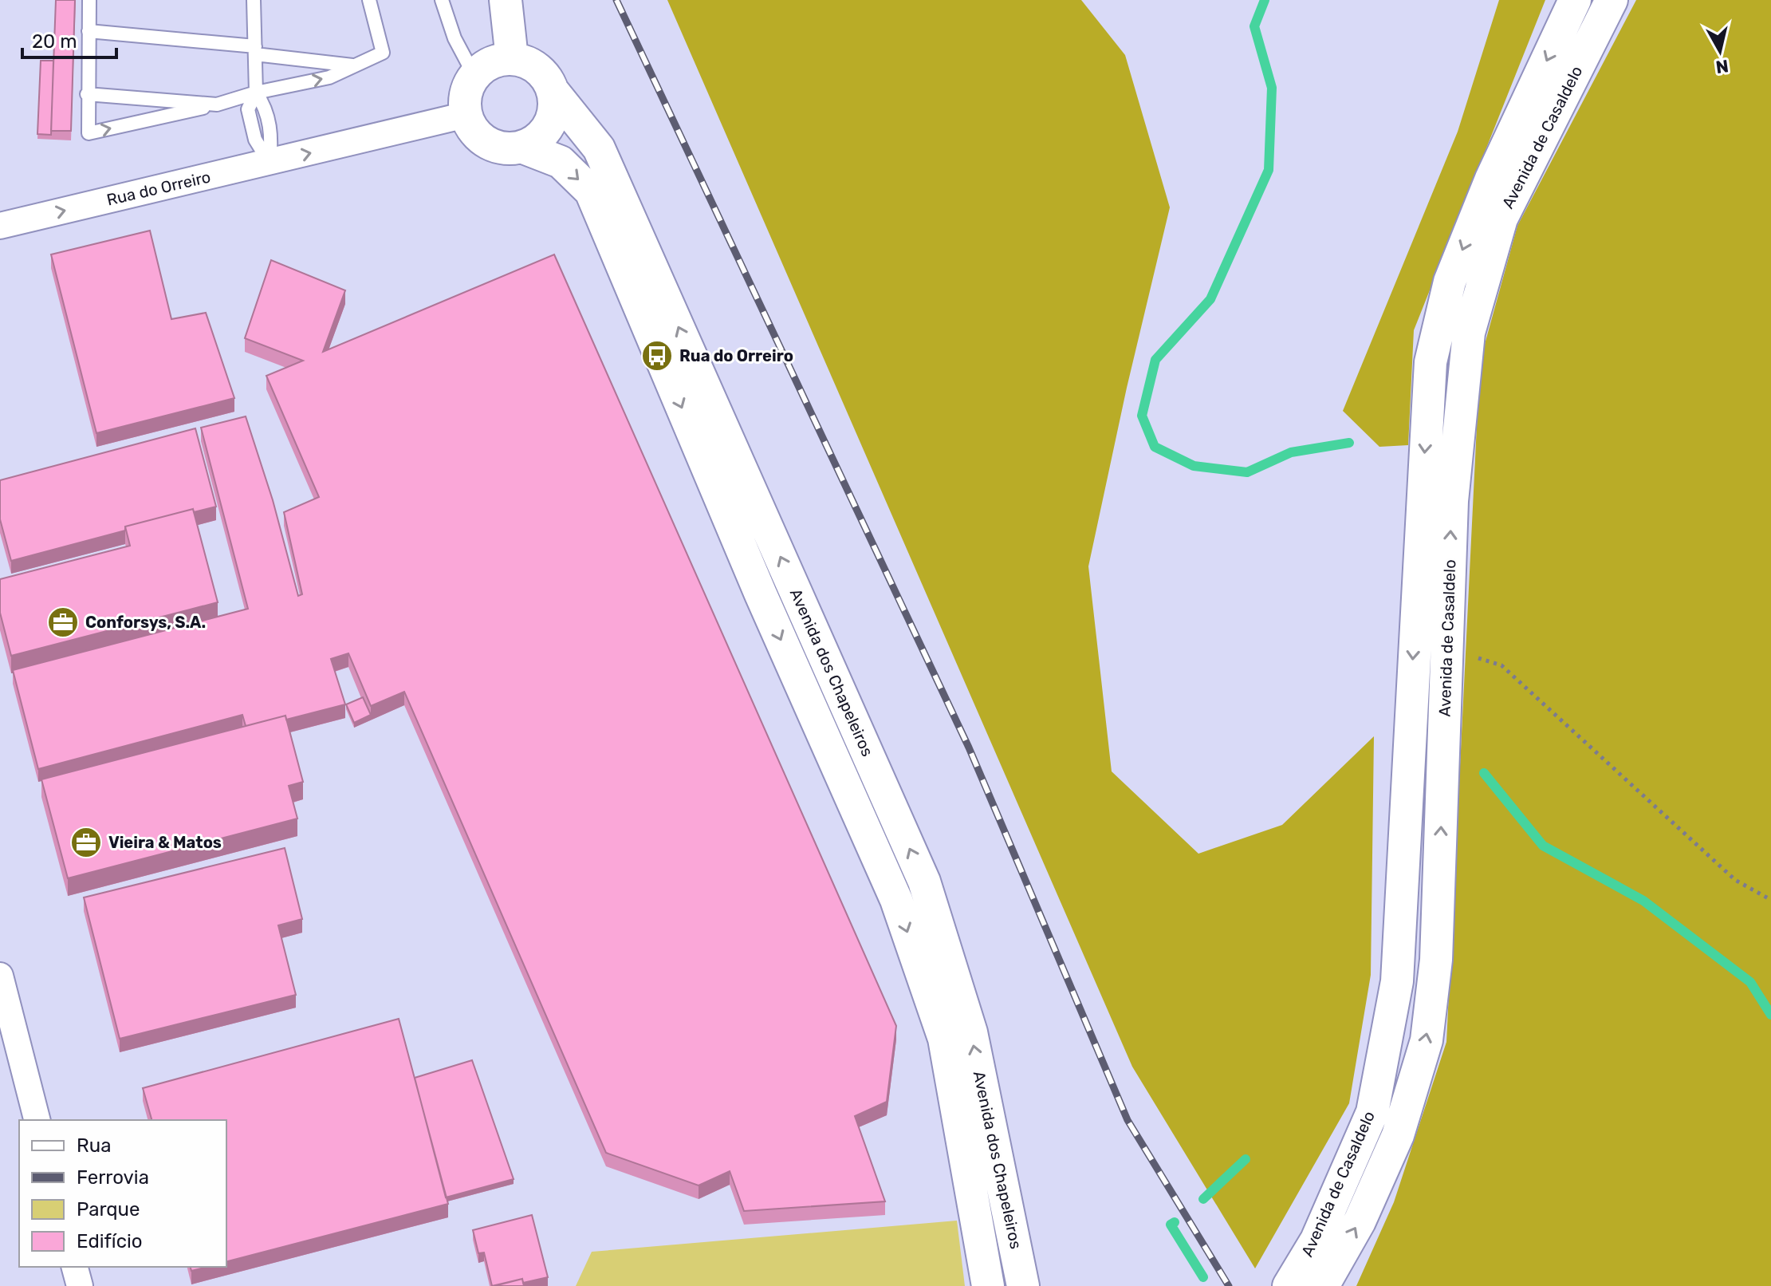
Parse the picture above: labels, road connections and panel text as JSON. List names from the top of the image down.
{
  "streets": {
    "street": ["Avenida de Casaldelo", "Rua do Orreiro", "Avenida dos Chapeleiros"]
  },
  "crossings": [
    ["Rua do Orreiro", "Avenida dos Chapeleiros"]
  ],
  "one_way": ["Rua do Orreiro"],
  "places": {
    "bus stop": ["Rua do Orreiro"],
    "office": ["Conforsys, S.A.", "Vieira & Matos"]
  },
  "legend": [
    "Rua",
    "Ferrovia",
    "Parque",
    "Edifício"
  ],
  "scale_bar": "20 m",
  "north": "bottom"
}
